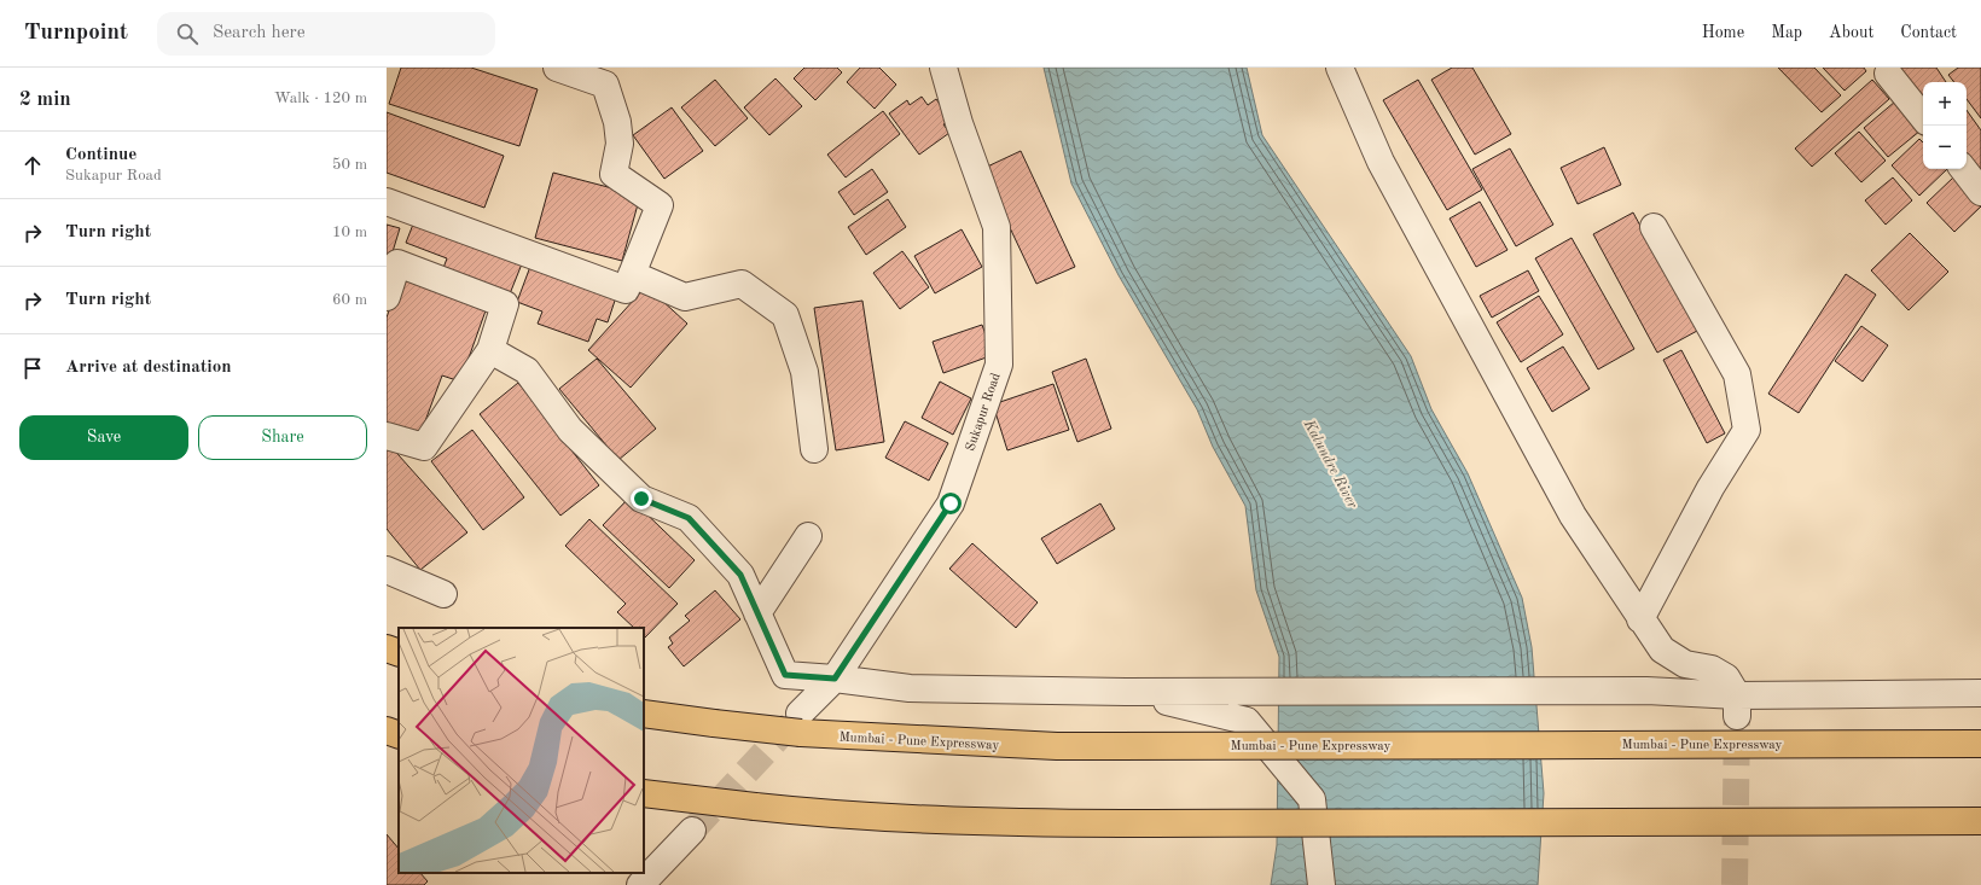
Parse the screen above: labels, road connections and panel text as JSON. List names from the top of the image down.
{
  "streets": {
    "highway": ["Mumbai - Pune Expressway"],
    "street": ["Sukapur Road"]
  },
  "crossings": [
    ["Sukapur Road", "Mumbai - Pune Expressway"]
  ],
  "water": ["Kalundre River"],
  "page": {
    "header": "Turnpoint",
    "search": "Search here",
    "nav": [
      "Home",
      "Map",
      "About",
      "Contact"
    ],
    "heading": ["2 min", "Walk · 120 m"],
    "map_buttons": ["+", "−"],
    "list": [
      ["Continue", "Sukapur Road", "50 m"],
      ["Turn right", "10 m"],
      ["Turn right", "60 m"],
      "Arrive at destination"
    ],
    "buttons": ["Save", "Share"]
  }
}
